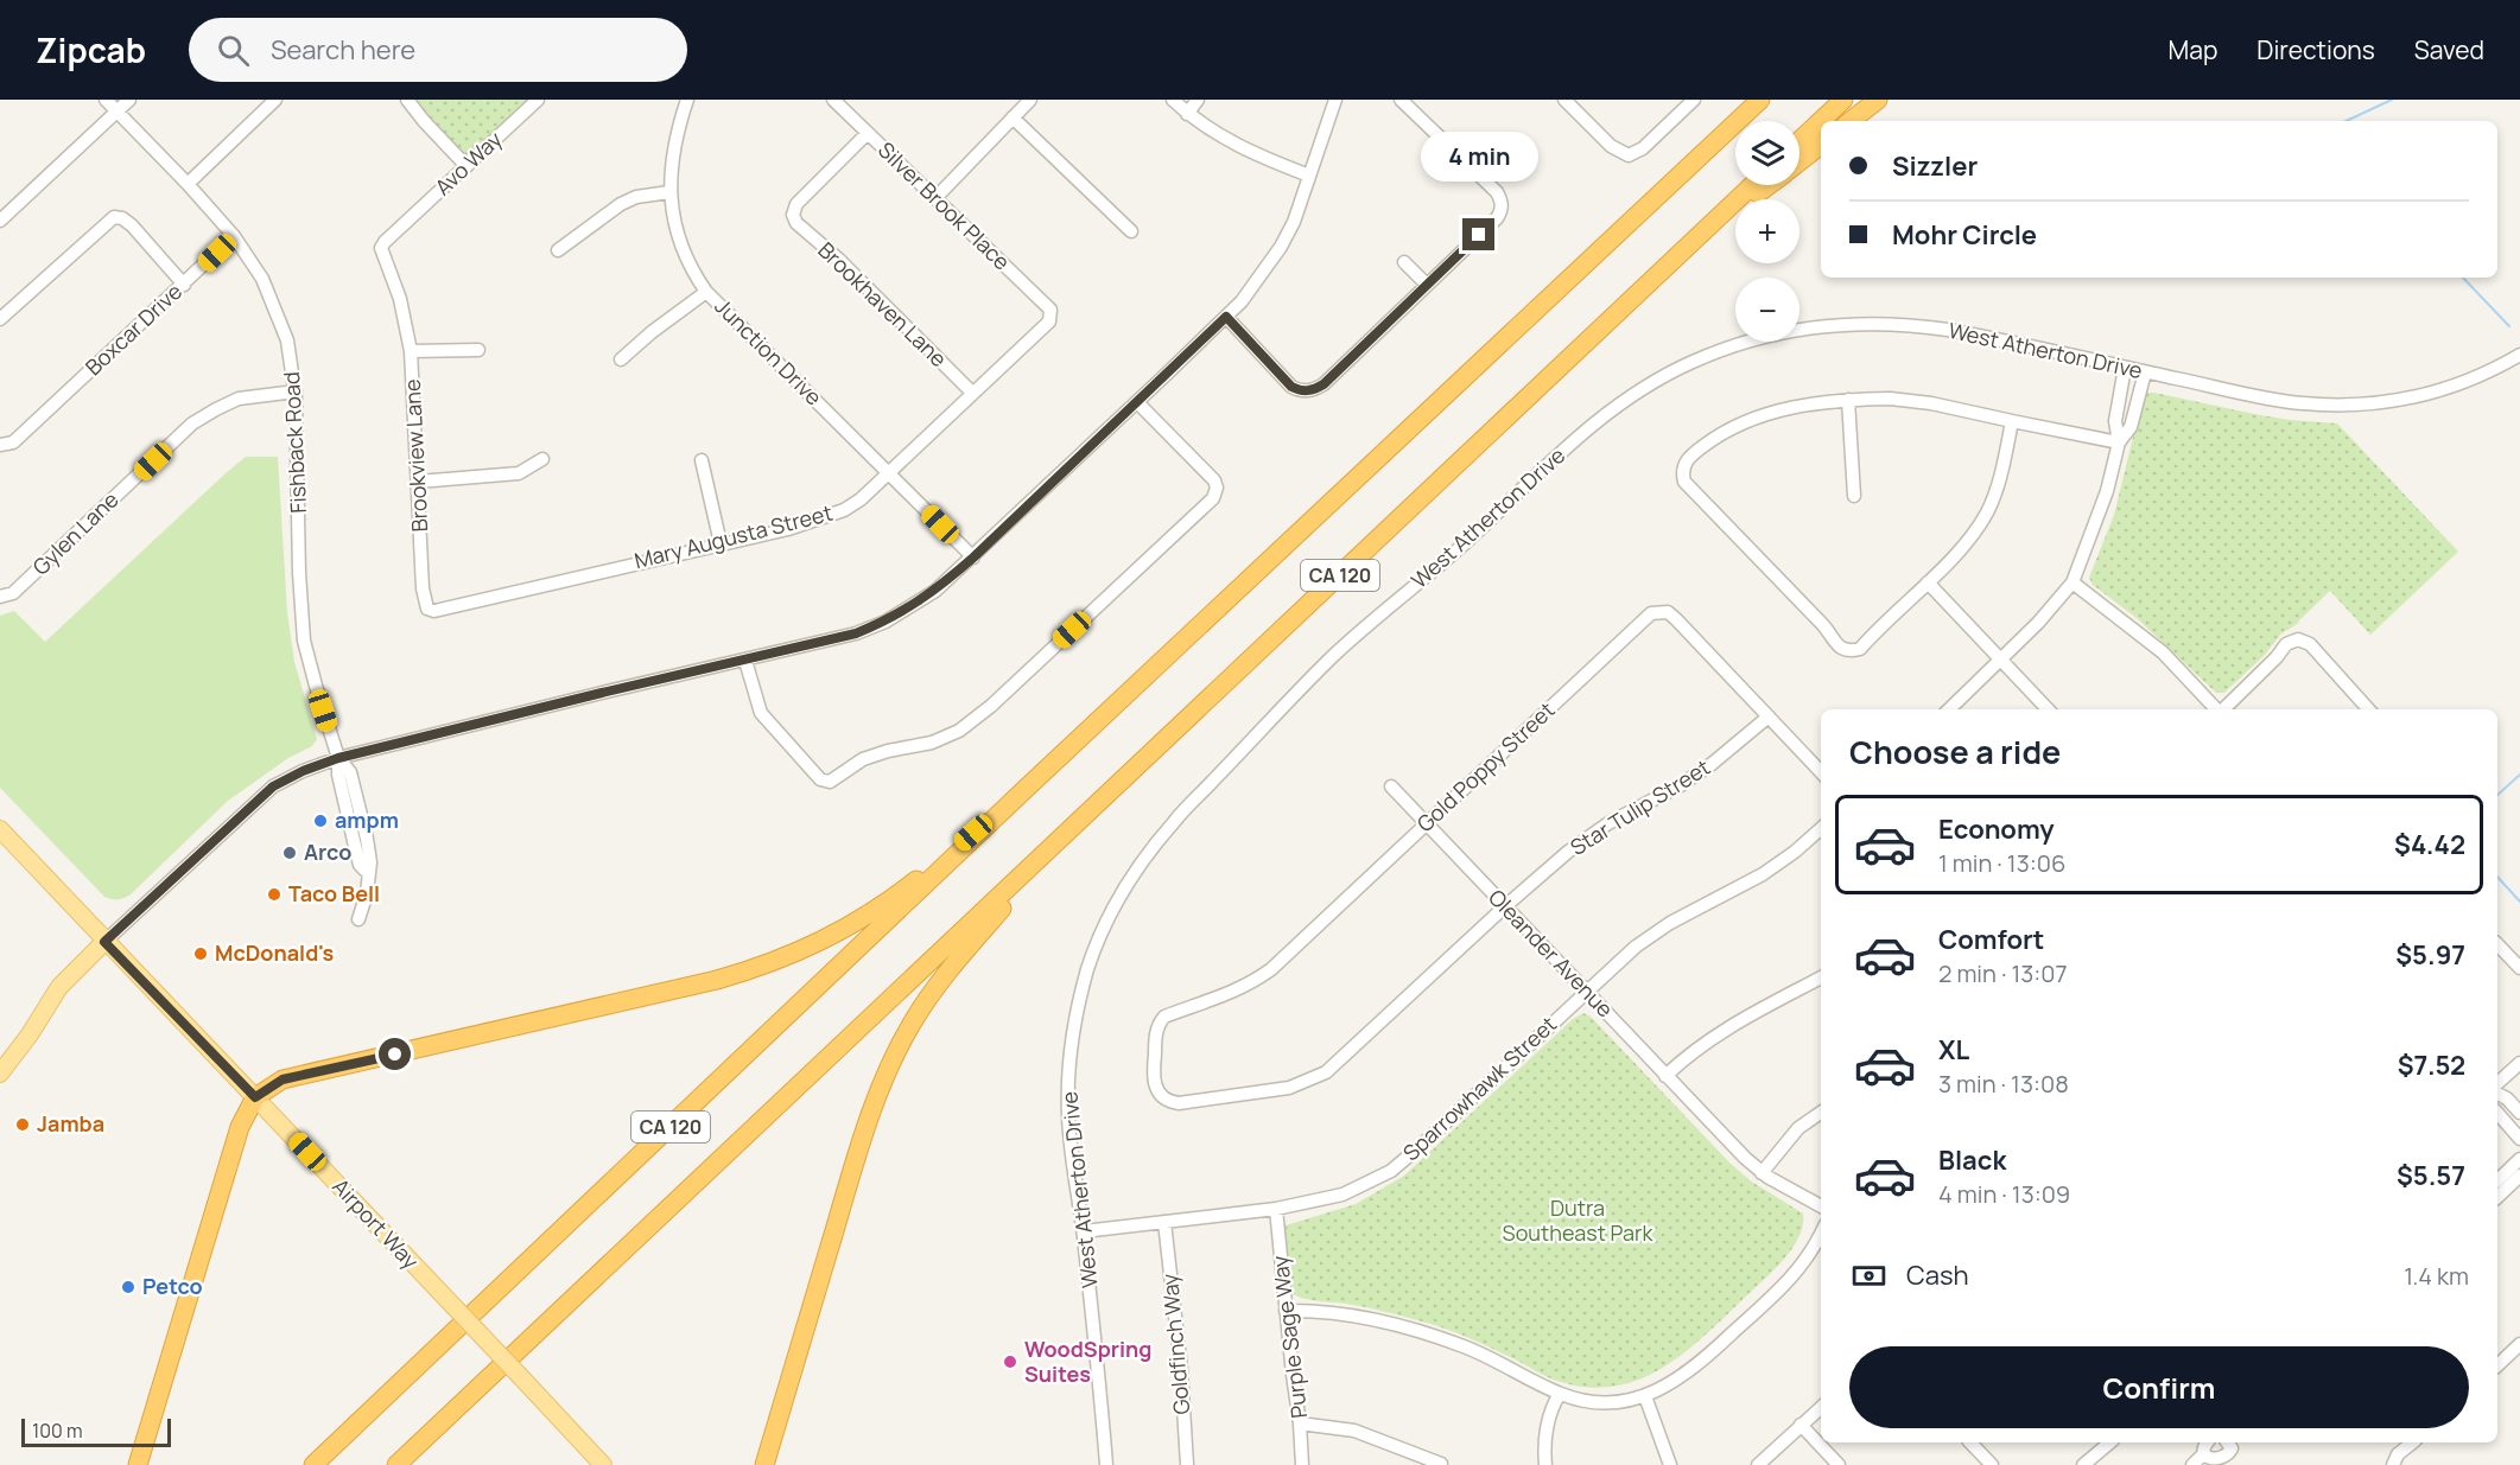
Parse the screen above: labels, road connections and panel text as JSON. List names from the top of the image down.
{
  "streets": {
    "highway": ["CA 120"],
    "main road": ["Airport Way"],
    "street": [
      "Avo Way",
      "Silver Brook Place",
      "Brookhaven Lane",
      "Boxcar Drive",
      "West Atherton Drive",
      "Junction Drive",
      "Fishback Road",
      "Brookview Lane",
      "Gylen Lane",
      "Mary Augusta Street",
      "Gold Poppy Street",
      "Star Tulip Street",
      "Oleander Avenue",
      "Sparrowhawk Street",
      "Purple Sage Way",
      "Goldfinch Way"
    ]
  },
  "crossings": [
    ["Avo Way", "Brookview Lane"],
    ["Silver Brook Place", "Brookhaven Lane"],
    ["Silver Brook Place", "Mary Augusta Street"],
    ["Brookhaven Lane", "Mary Augusta Street"],
    ["Boxcar Drive", "Fishback Road"],
    ["West Atherton Drive", "Sparrowhawk Street"],
    ["Junction Drive", "Mary Augusta Street"],
    ["Fishback Road", "Gylen Lane"],
    ["Brookview Lane", "Mary Augusta Street"],
    ["Gold Poppy Street", "Star Tulip Street"],
    ["Gold Poppy Street", "Oleander Avenue"],
    ["Star Tulip Street", "Oleander Avenue"],
    ["Oleander Avenue", "Sparrowhawk Street"],
    ["Sparrowhawk Street", "Purple Sage Way"],
    ["Sparrowhawk Street", "Goldfinch Way"]
  ],
  "parks": ["Dutra Southeast Park"],
  "places": [
    "ampm",
    "Arco",
    "Taco Bell",
    "McDonald's",
    "Jamba",
    "Petco",
    "WoodSpring Suites"
  ],
  "scale_bar": "100 m",
  "page": {
    "header": "Zipcab",
    "search": "Search here",
    "nav": ["Map", "Directions", "Saved"],
    "map_buttons": ["+", "−"],
    "banner": ["Sizzler", "Mohr Circle"],
    "bubble": "4 min",
    "heading": "Choose a ride",
    "list": [
      {
        "name": "Economy",
        "note": "1 min · 13:06",
        "value": "$4.42"
      },
      {
        "name": "Comfort",
        "note": "2 min · 13:07",
        "value": "$5.97"
      },
      {
        "name": "XL",
        "note": "3 min · 13:08",
        "value": "$7.52"
      },
      {
        "name": "Black",
        "note": "4 min · 13:09",
        "value": "$5.57"
      }
    ],
    "pay": ["Cash", "1.4 km"],
    "buttons": "Confirm",
    "scale": "100 m"
  }
}
